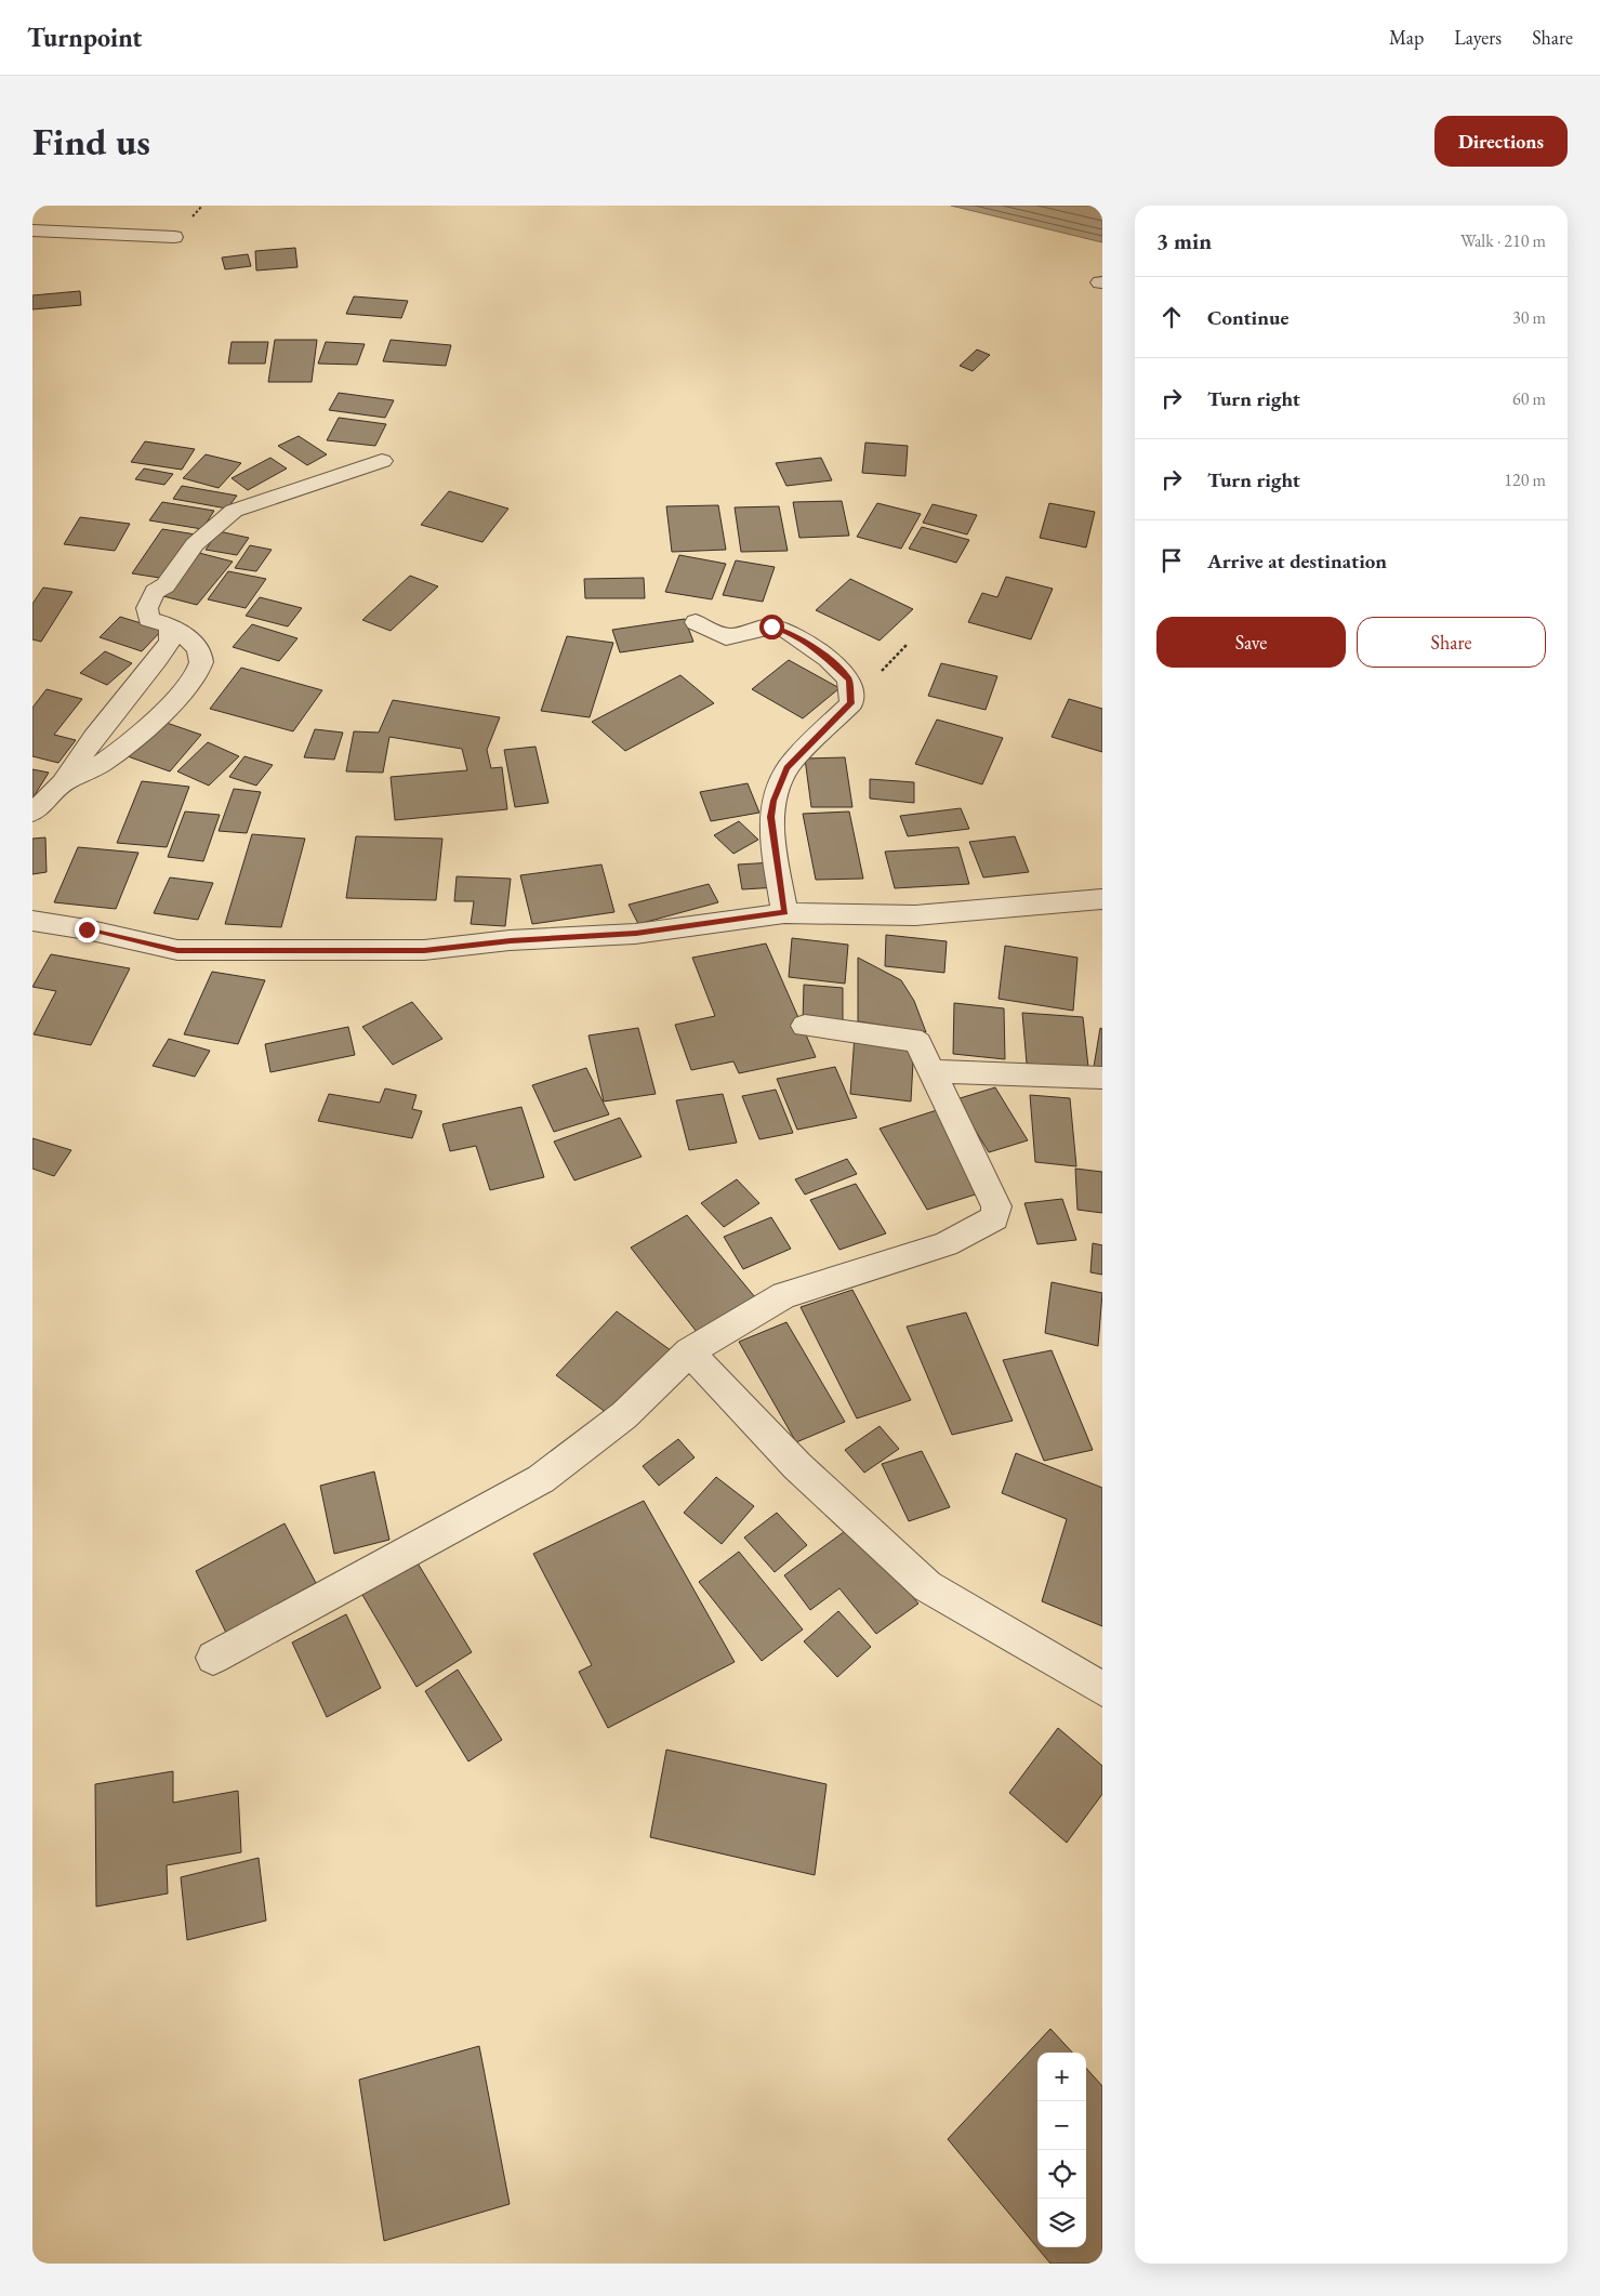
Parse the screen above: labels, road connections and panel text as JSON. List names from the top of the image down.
{
  "page": {
    "header": "Turnpoint",
    "nav": ["Map", "Layers", "Share"],
    "buttons": [
      "Directions",
      ["Save", "Share"]
    ],
    "title": "Find us",
    "heading": ["3 min", "Walk · 210 m"],
    "list": [
      ["Continue", "30 m"],
      ["Turn right", "60 m"],
      ["Turn right", "120 m"],
      "Arrive at destination"
    ],
    "map_buttons": ["+", "−"]
  }
}
